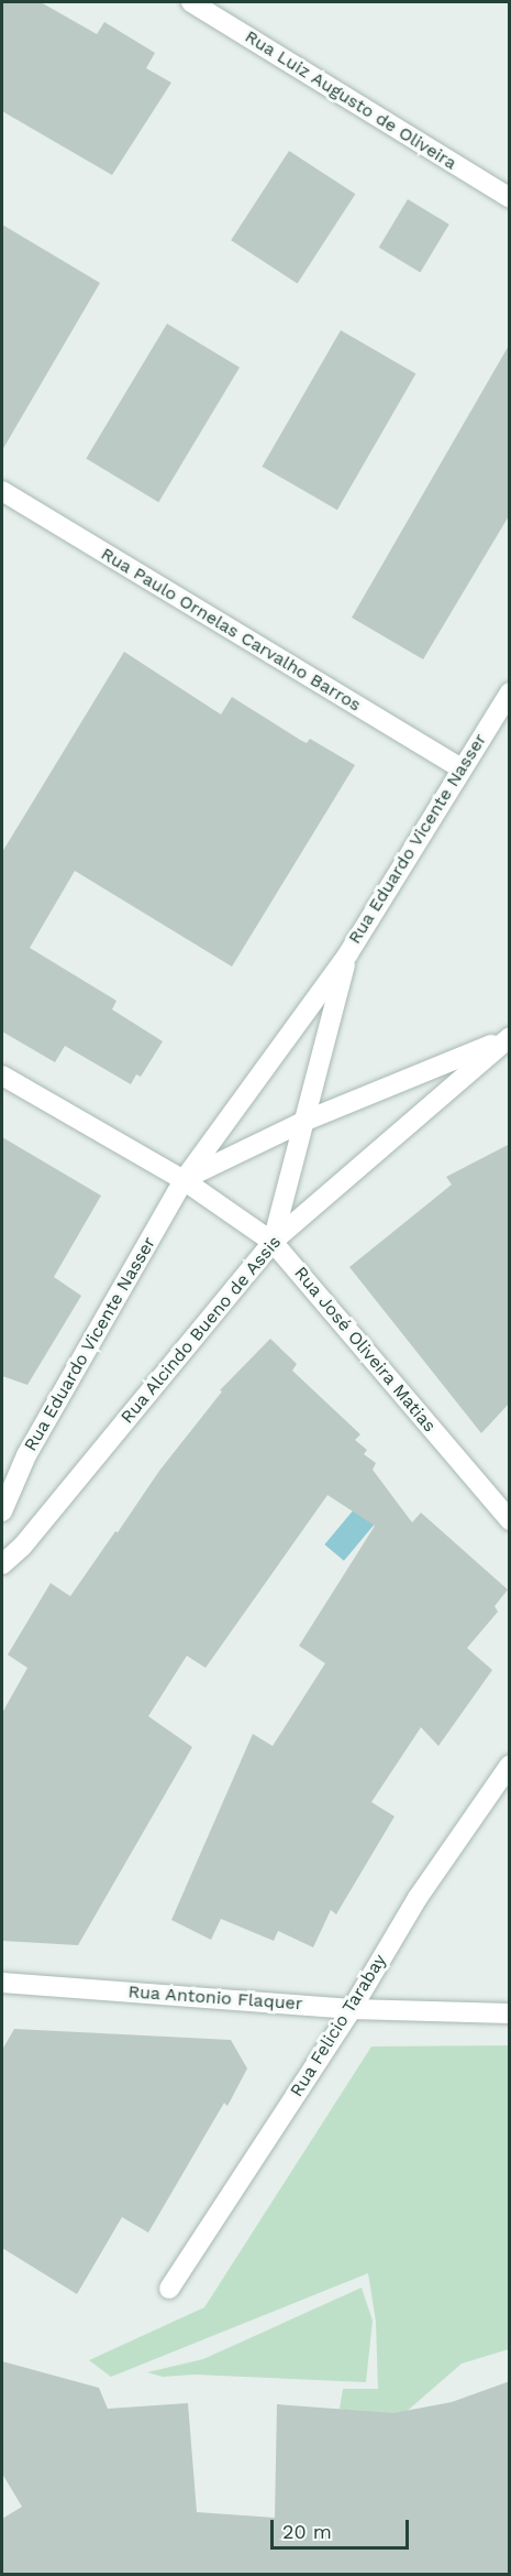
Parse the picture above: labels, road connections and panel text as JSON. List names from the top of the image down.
{
  "streets": {
    "street": [
      "Rua Luiz Augusto de Oliveira",
      "Rua Paulo Ornelas Carvalho Barros",
      "Rua Eduardo Vicente Nasser",
      "Rua Alcindo Bueno de Assis",
      "Rua José Oliveira Matias",
      "Rua Antonio Flaquer",
      "Rua Felicio Tarabay"
    ]
  },
  "crossings": [
    ["Rua Paulo Ornelas Carvalho Barros", "Rua Eduardo Vicente Nasser"],
    ["Rua Eduardo Vicente Nasser", "Rua Alcindo Bueno de Assis"],
    ["Rua Eduardo Vicente Nasser", "Rua José Oliveira Matias"],
    ["Rua Alcindo Bueno de Assis", "Rua José Oliveira Matias"],
    ["Rua Antonio Flaquer", "Rua Felicio Tarabay"]
  ],
  "scale_bar": "20 m"
}
